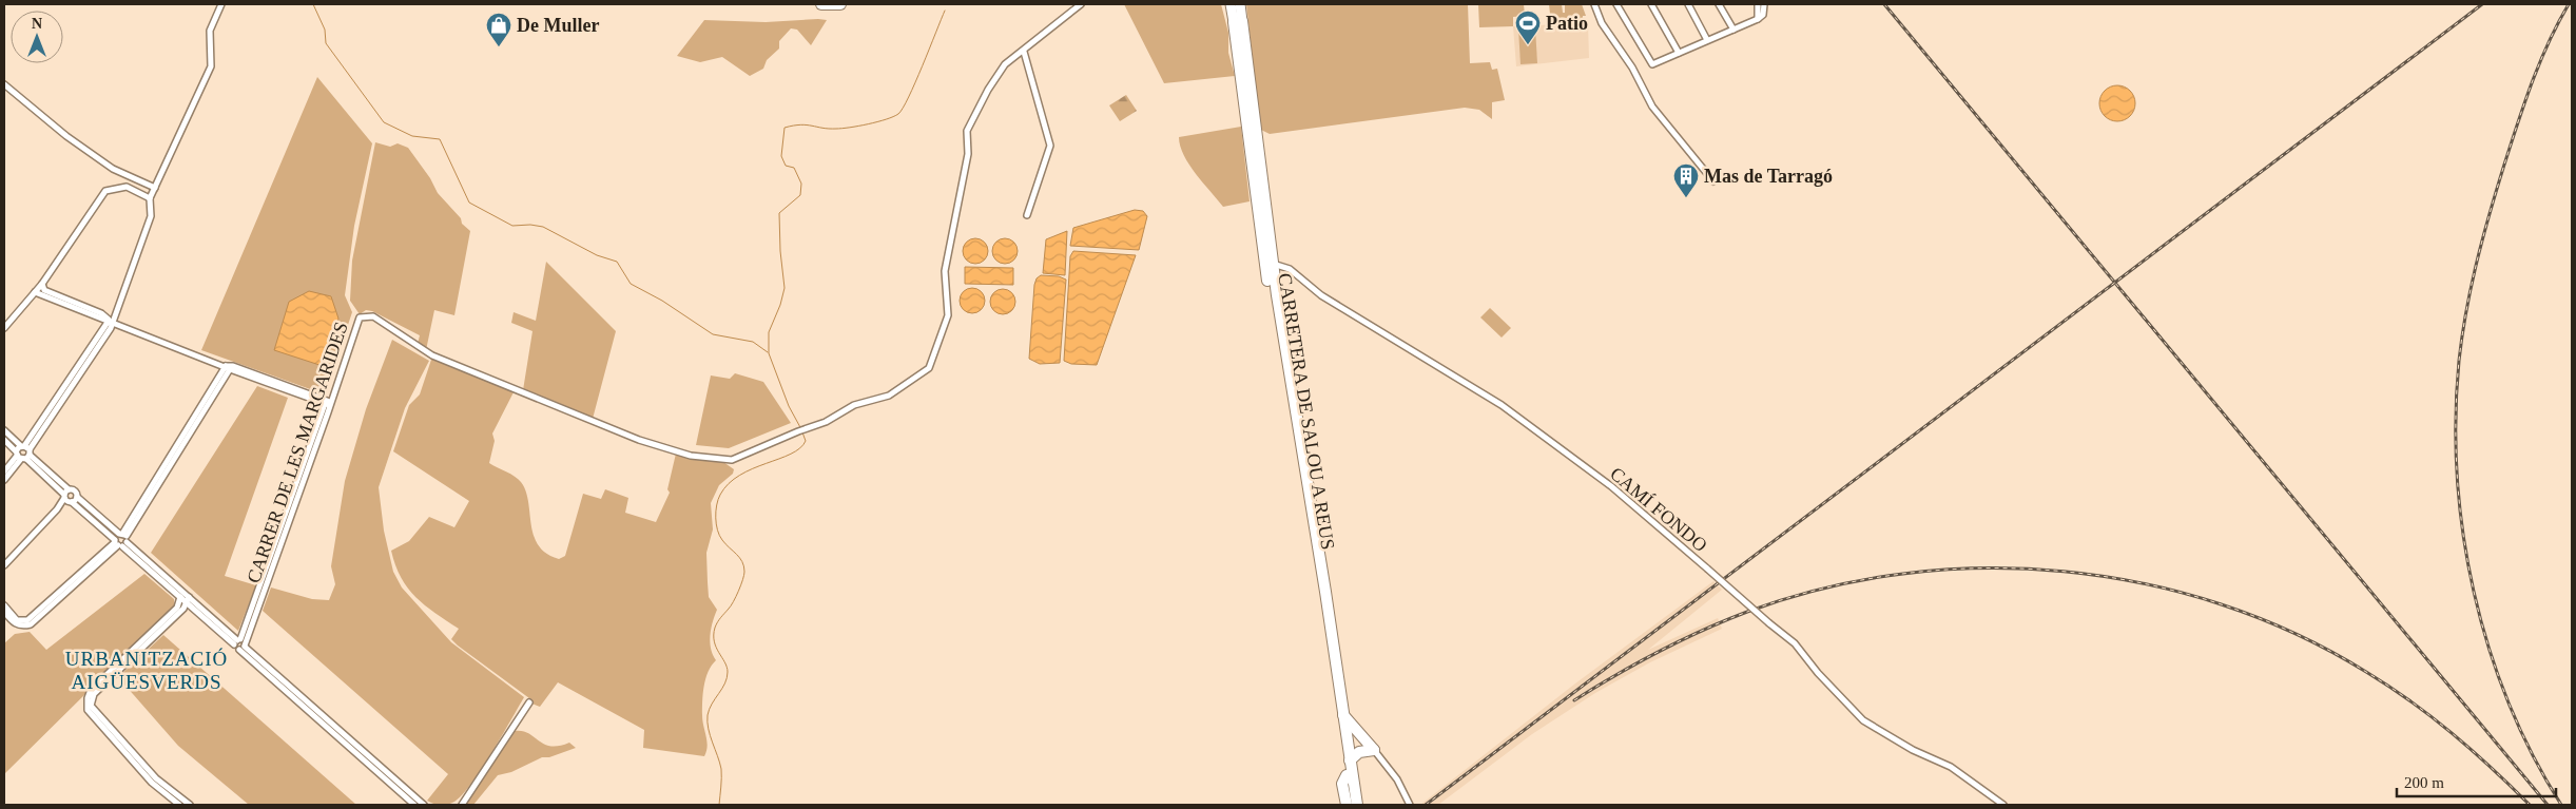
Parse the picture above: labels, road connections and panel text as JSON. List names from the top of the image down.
{
  "streets": {
    "highway": ["CARRETERA DE SALOU A REUS"],
    "street": ["CARRER DE LES MARGARIDES", "CAMÍ FONDO"]
  },
  "districts": ["URBANITZACIÓ AIGÜESVERDS"],
  "places": {
    "sports": ["Patio"],
    "shop": ["De Muller"],
    "building": ["Mas de Tarragó"]
  },
  "scale_bar": "200 m",
  "north": "top"
}
